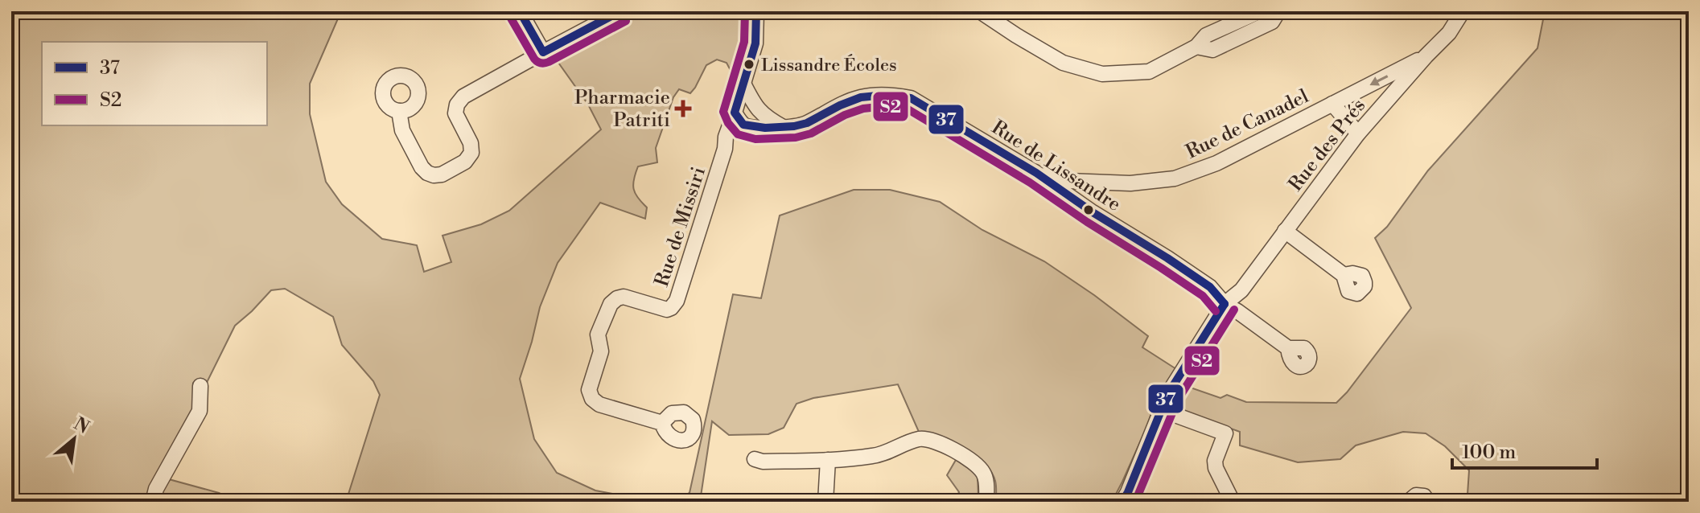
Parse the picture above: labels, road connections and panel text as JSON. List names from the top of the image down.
{
  "streets": {
    "street": [
      "Rue de Canadel",
      "Rue des Prés",
      "Rue de Lissandre",
      "Rue de Missiri"
    ]
  },
  "crossings": [
    ["Rue de Canadel", "Rue des Prés"],
    ["Rue de Canadel", "Rue de Lissandre"],
    ["Rue des Prés", "Rue de Lissandre"],
    ["Rue de Lissandre", "Rue de Missiri"]
  ],
  "places": {
    "other": ["Lissandre Écoles"],
    "health": ["Pharmacie Patriti"]
  },
  "lines": ["transit line 37", "transit line S2"],
  "legend": ["37", "S2"],
  "scale_bar": "100 m",
  "north": "top right"
}
